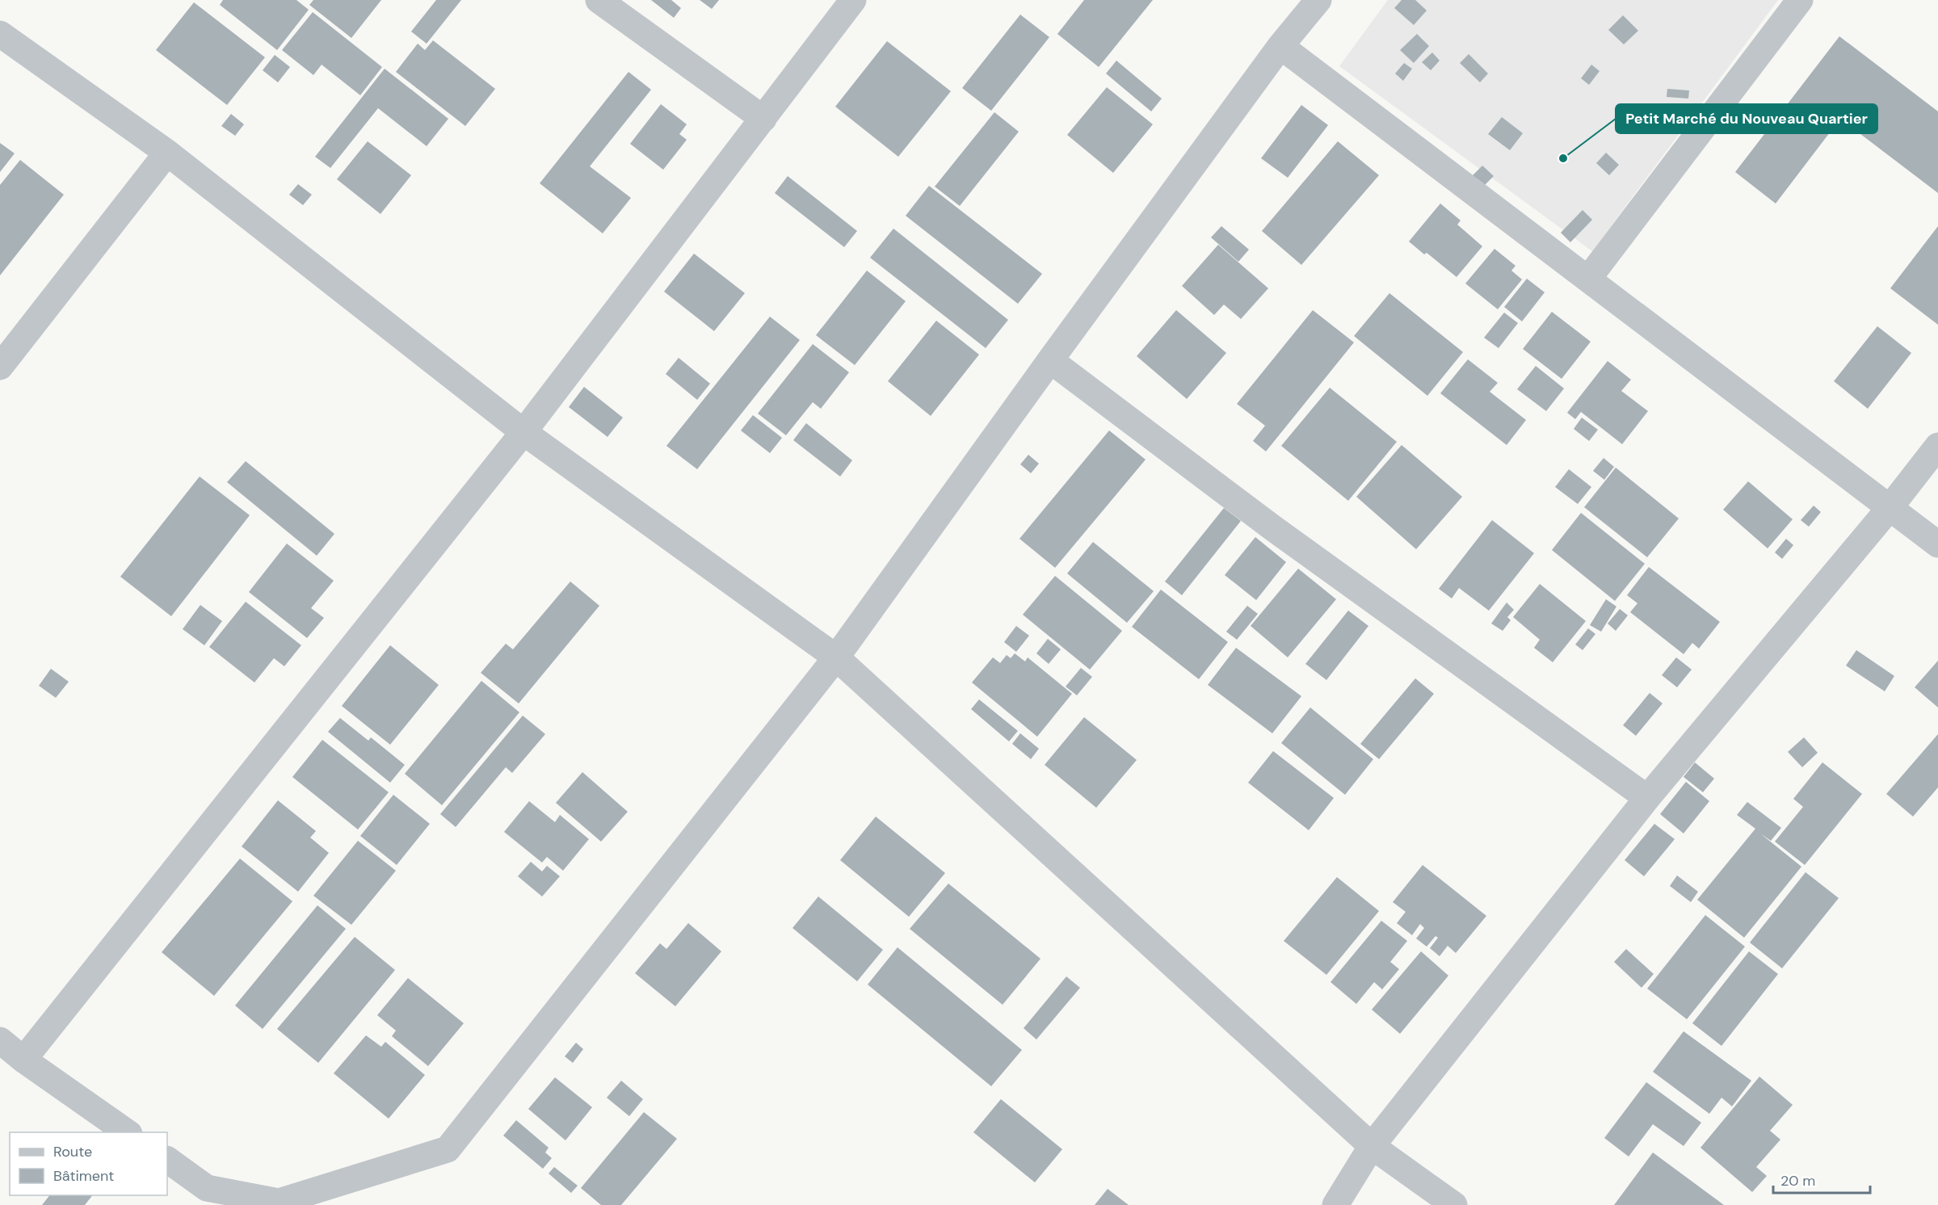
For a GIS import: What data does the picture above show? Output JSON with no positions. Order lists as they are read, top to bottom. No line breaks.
{"places":["Petit Marché du Nouveau Quartier"],"legend":["Route","Bâtiment"],"scale_bar":"20 m"}
